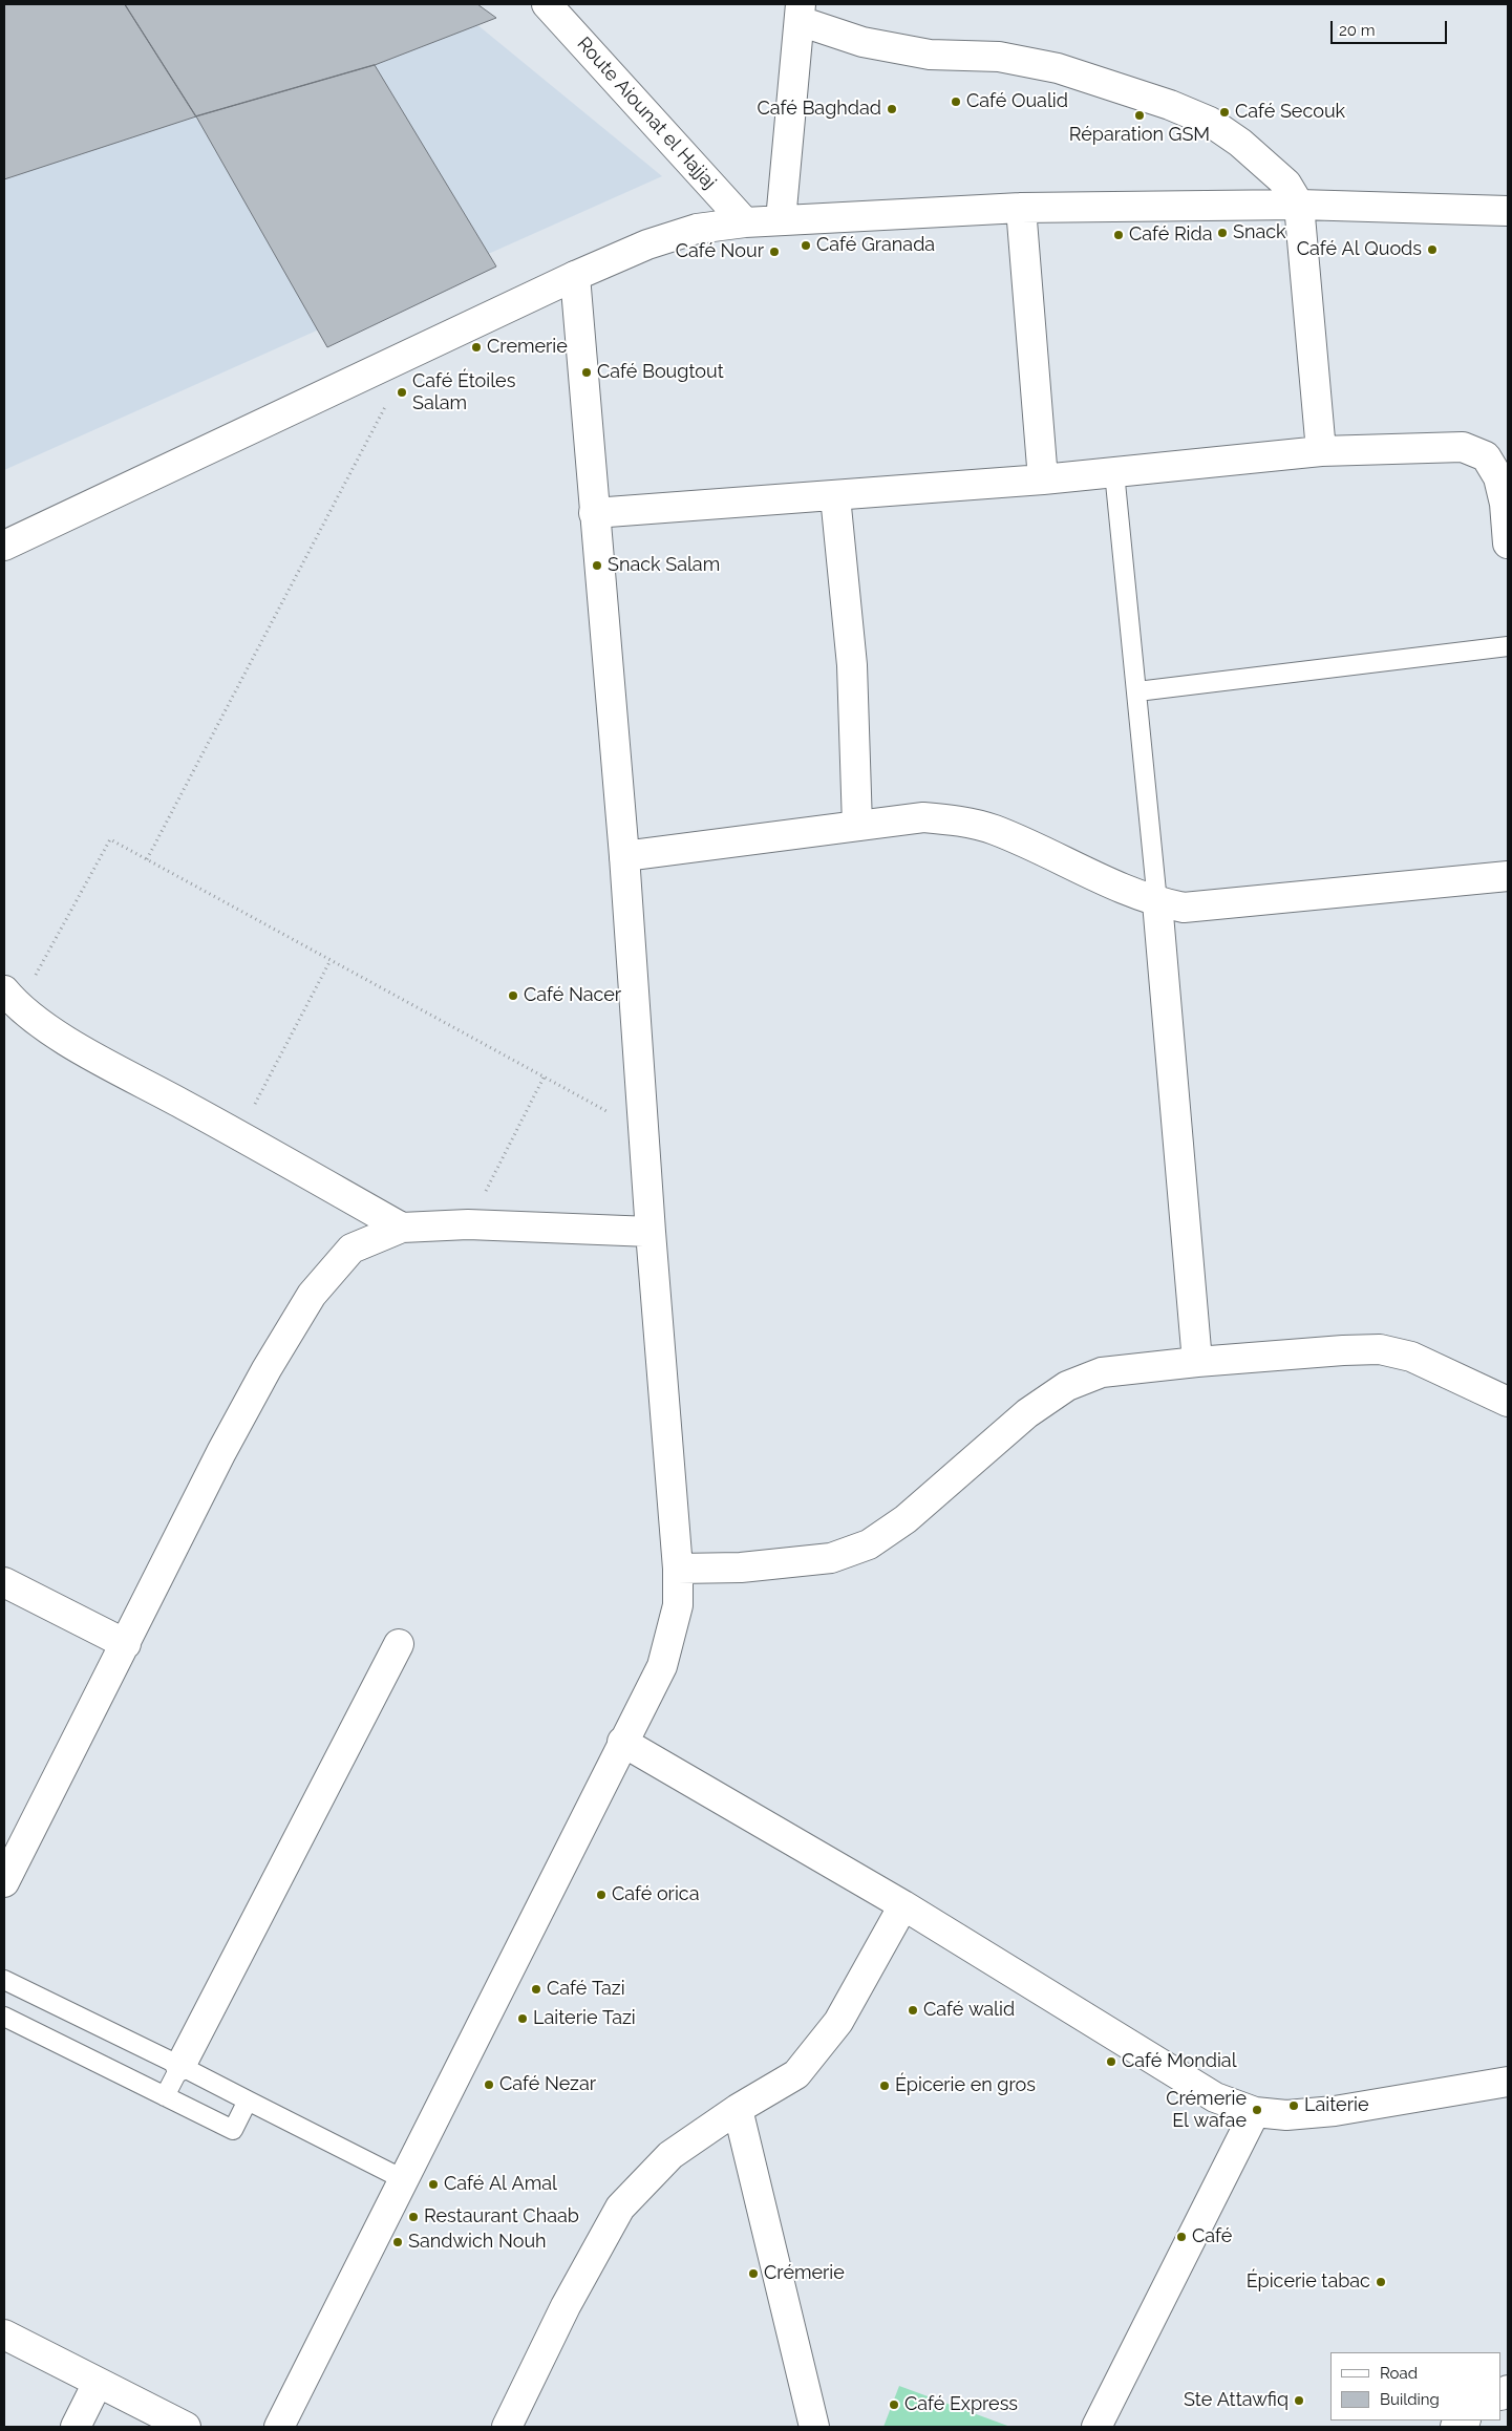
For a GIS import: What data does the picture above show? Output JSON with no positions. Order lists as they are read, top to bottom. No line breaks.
{"streets":{"street":["Route Aiounat el Hajjaj"]},"places":["Café Oualid","Café Baghdad","Café Secouk","Réparation GSM","Snack","Café Rida","Café Granada","Café Al Quods","Café Nour","Cremerie","Café Bougtout","Café Étoiles Salam","Snack Salam","Café Nacer","Café orica","Café Tazi","Café walid","Laiterie Tazi","Café Mondial","Café Nezar","Épicerie en gros","Laiterie","Crémerie El wafae","Café Al Amal","Restaurant Chaab","Café","Sandwich Nouh","Crémerie","Épicerie tabac","Ste Attawfiq","Café Express"],"legend":["Road","Building"],"scale_bar":"20 m"}
